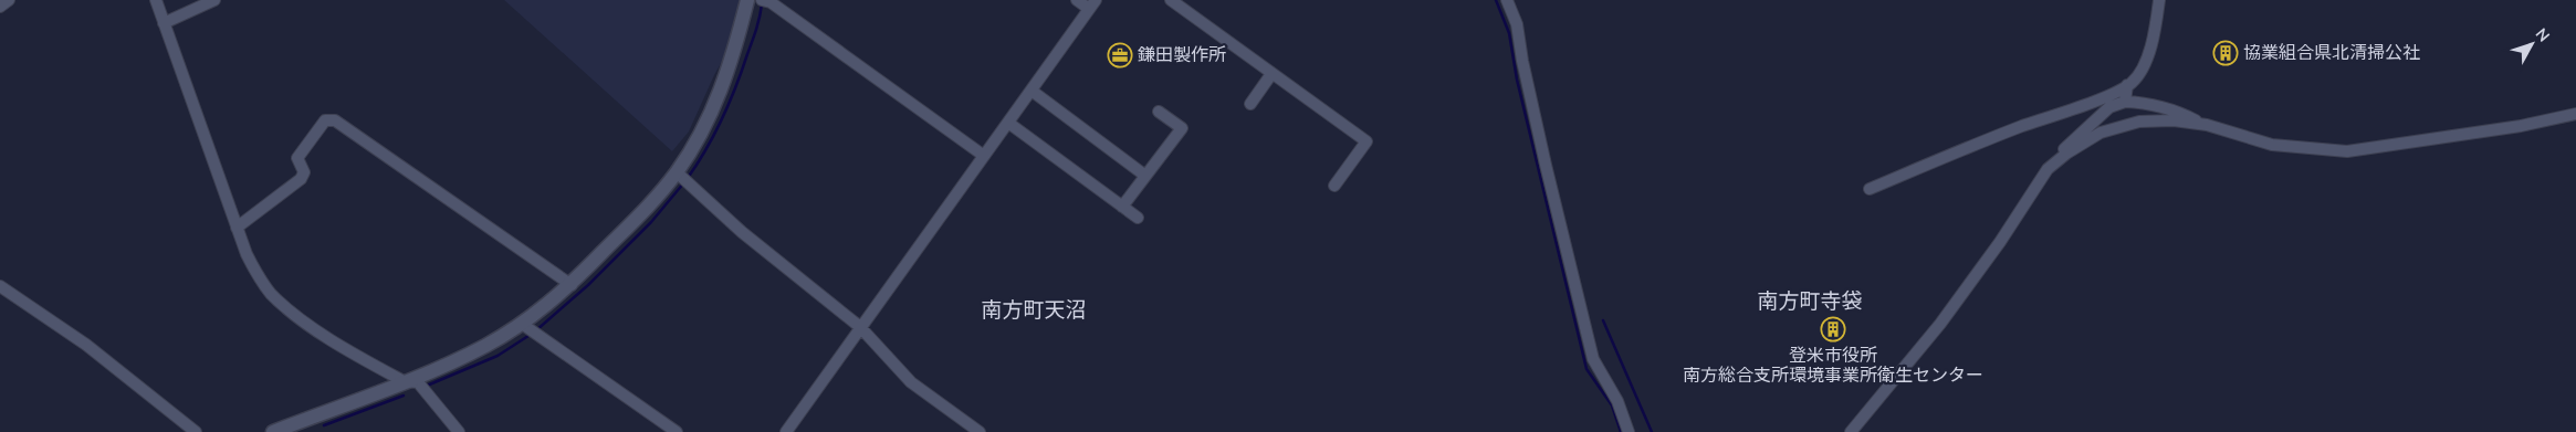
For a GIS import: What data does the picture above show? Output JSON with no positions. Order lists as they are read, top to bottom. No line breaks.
{"districts":["南方町寺袋","南方町天沼"],"places":{"building":["協業組合県北清掃公社","登米市役所 南方総合支所環境事業所衛生センター"],"office":["鎌田製作所"]},"north":"top right"}
